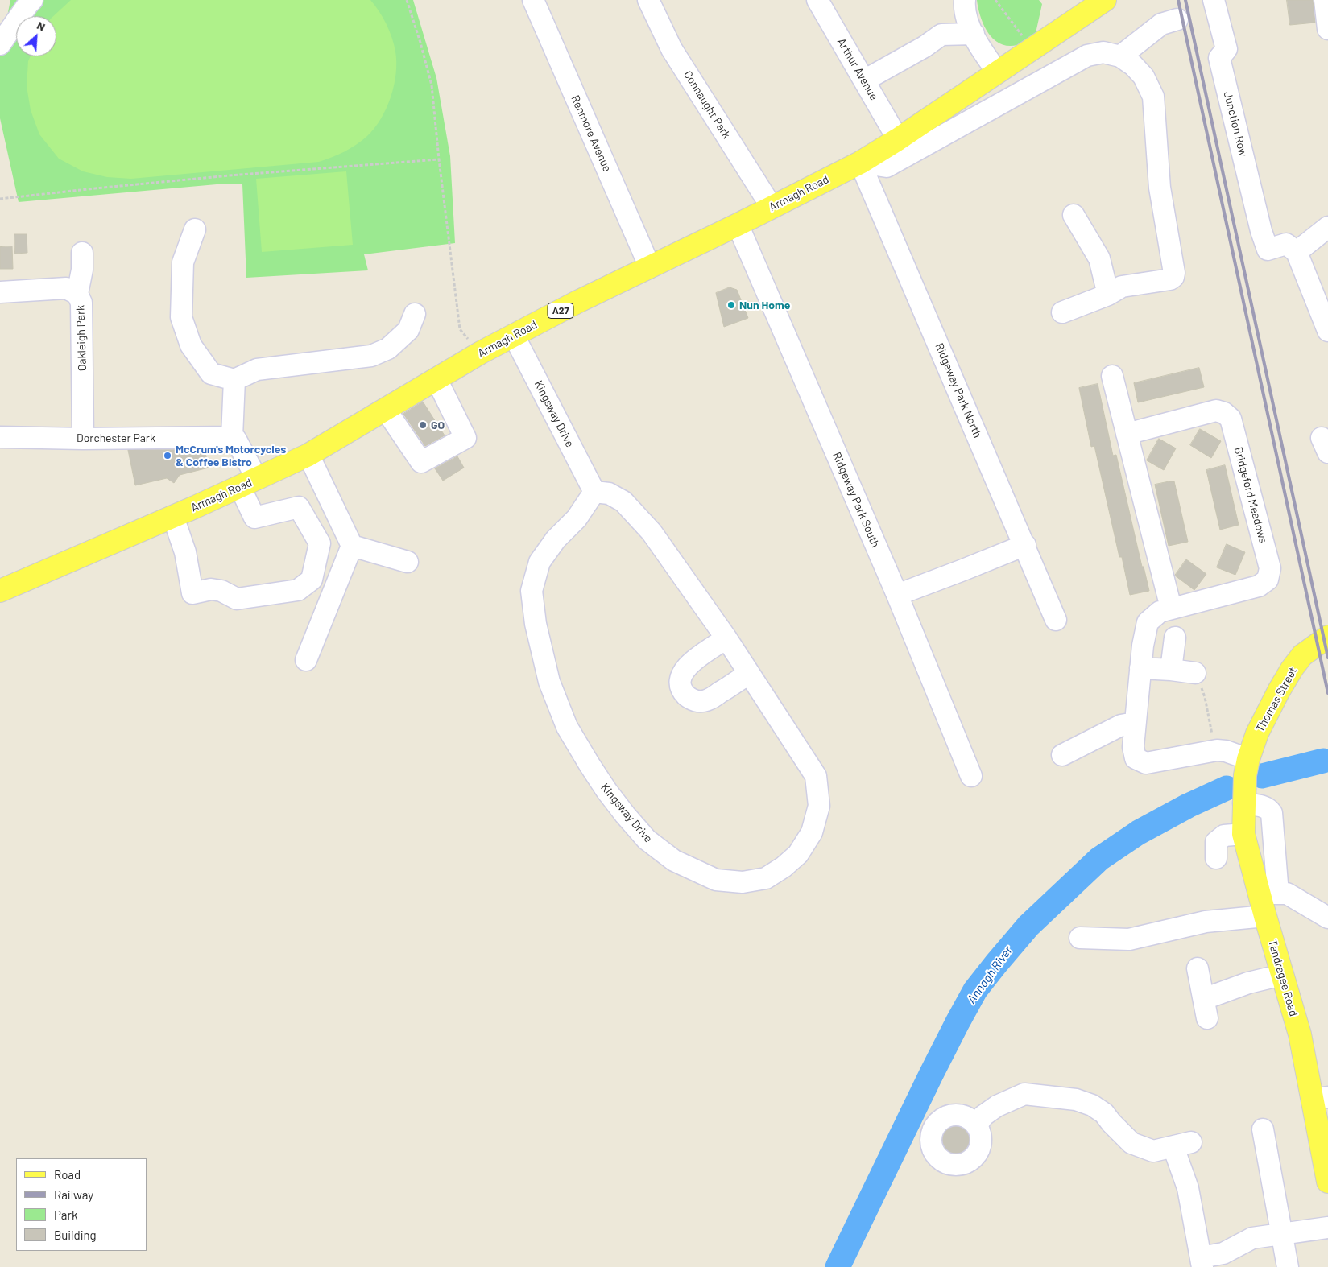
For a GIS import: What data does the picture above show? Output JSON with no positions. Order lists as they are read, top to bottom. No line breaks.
{"streets":{"main road":["Armagh Road","A27","Thomas Street","Tandragee Road"],"street":["Arthur Avenue","Connaught Park","Junction Row","Renmore Avenue","Oakleigh Park","Ridgeway Park North","Kingsway Drive","Dorchester Park","Bridgeford Meadows","Ridgeway Park South"]},"crossings":[["Arthur Avenue","Armagh Road"],["Connaught Park","Armagh Road"],["Renmore Avenue","Armagh Road"],["Armagh Road","Ridgeway Park North"],["Armagh Road","Kingsway Drive"],["Armagh Road","Ridgeway Park South"],["Oakleigh Park","Dorchester Park"],["Bridgeford Meadows","Thomas Street"],["Bridgeford Meadows","Tandragee Road"],["Thomas Street","Tandragee Road"]],"water":["Annagh River"],"places":["Nun Home","GO","McCrum's Motorcycles & Coffee Bistro"],"legend":["Road","Railway","Park","Building"],"north":"top right"}
